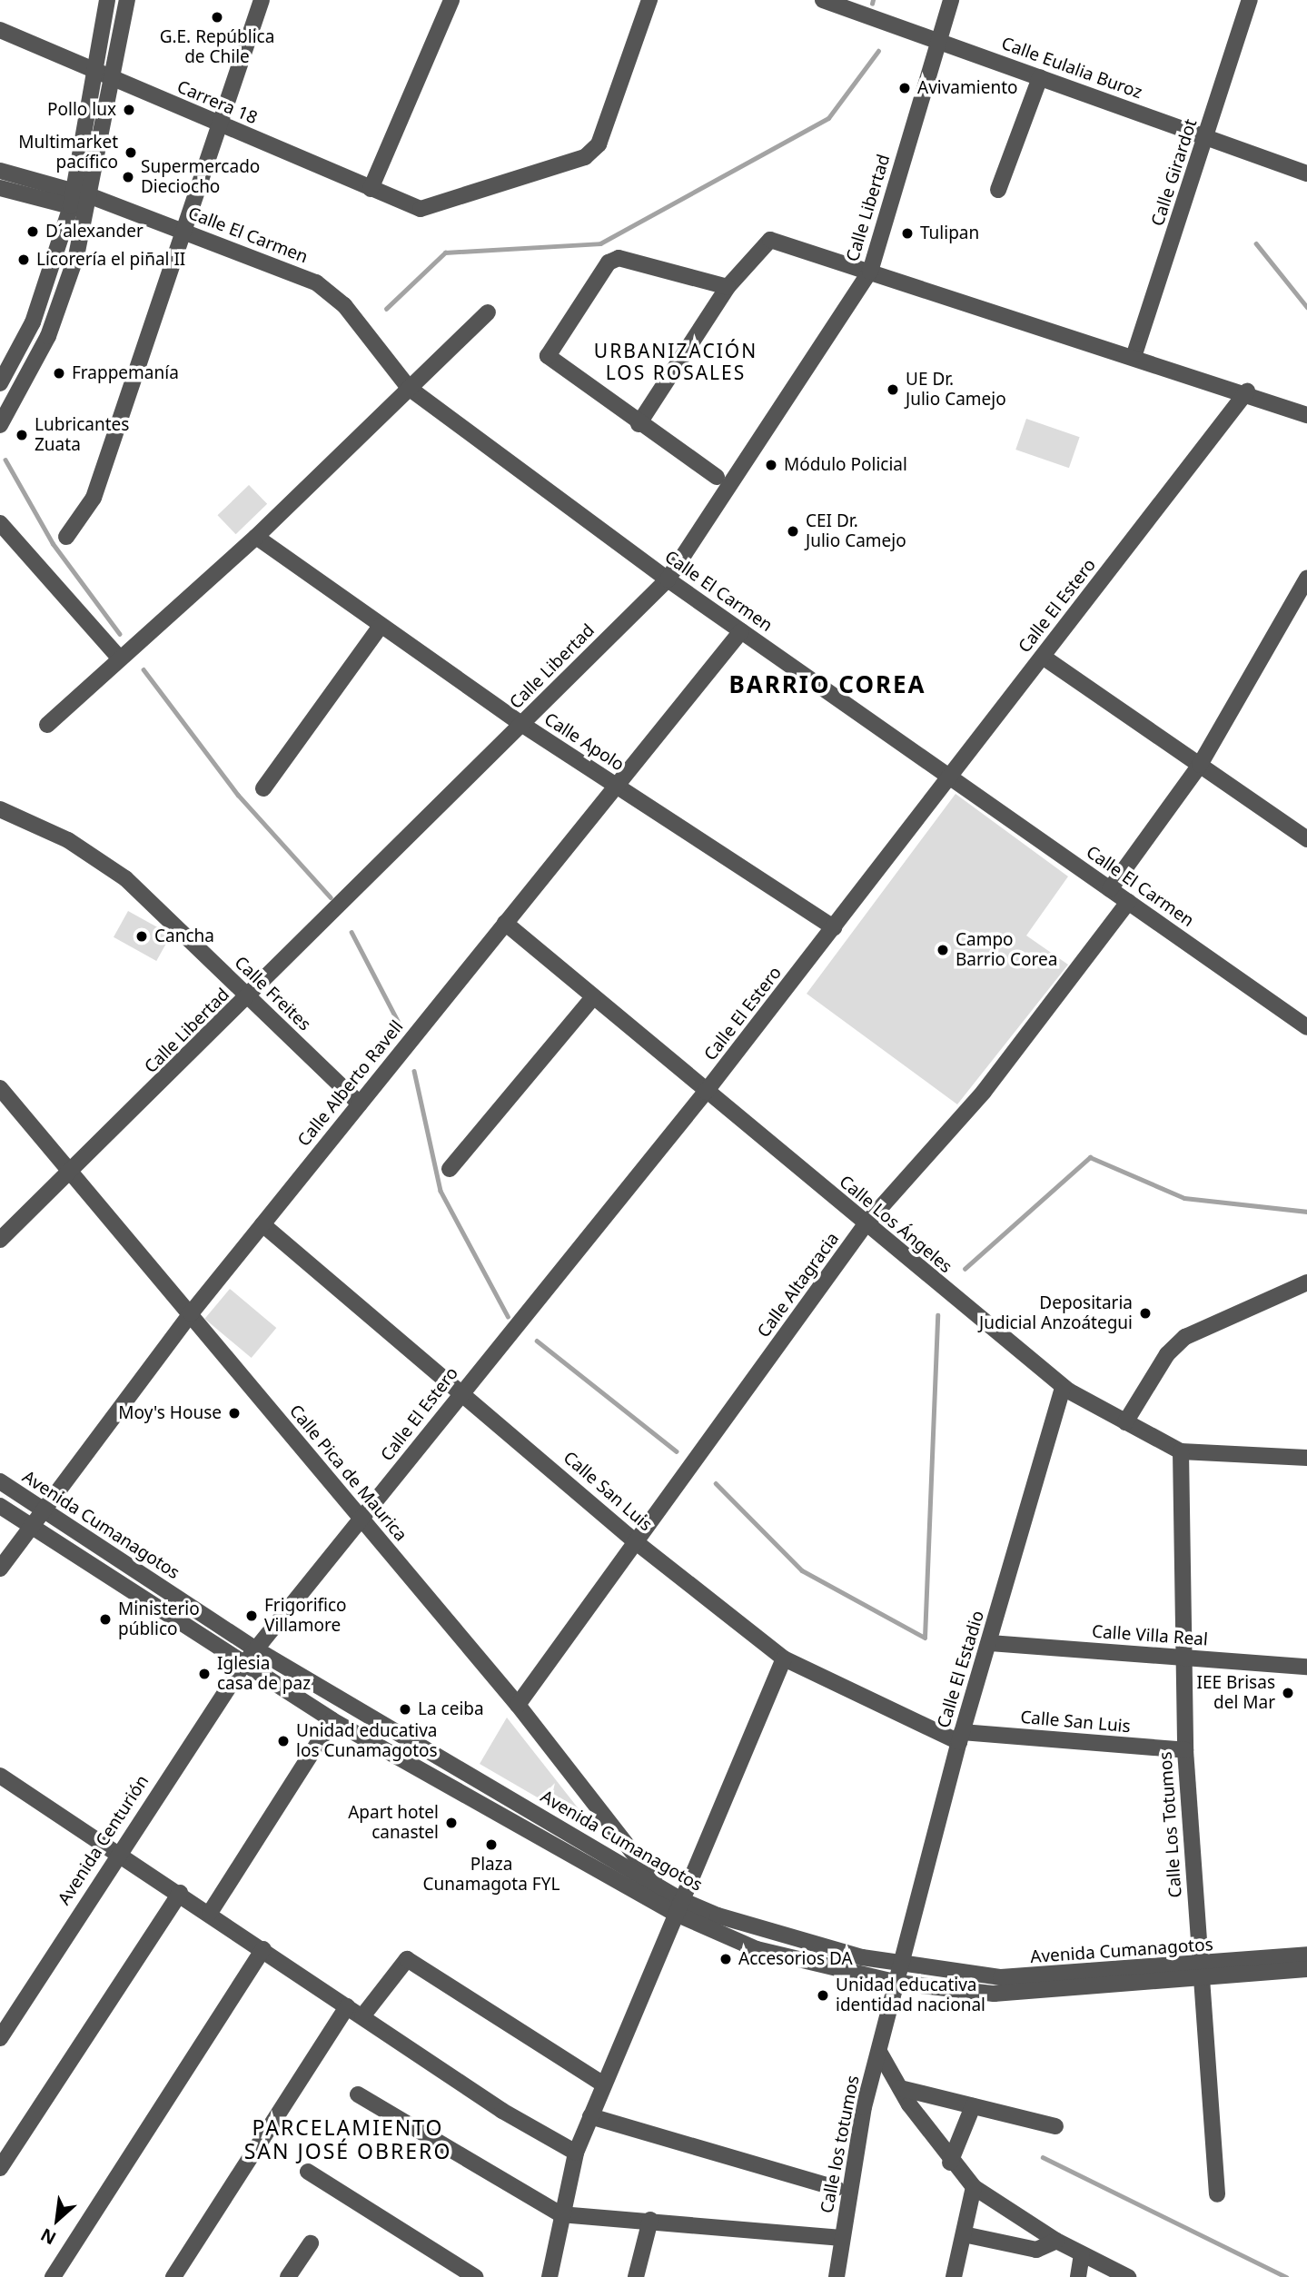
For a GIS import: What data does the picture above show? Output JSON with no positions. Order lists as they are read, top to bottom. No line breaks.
{"streets":{"street":["Calle Eulalia Buroz","Carrera 18","Calle Girardot","Calle Libertad","Calle El Carmen","Calle El Estero","Calle Apolo","Calle Freites","Calle Alberto Ravell","Calle Los Ángeles","Calle Altagracia","Calle Pica de Maurica","Calle San Luis","Avenida Cumanagotos","Calle Villa Real","Calle El Estadio","Calle Los Totumos","Avenida Centurión","Calle los totumos"]},"crossings":[["Calle Eulalia Buroz","Calle Girardot"],["Calle Eulalia Buroz","Calle Libertad"],["Calle Libertad","Calle El Carmen"],["Calle Libertad","Calle Apolo"],["Calle Libertad","Calle Freites"],["Calle Libertad","Calle Pica de Maurica"],["Calle El Carmen","Calle El Estero"],["Calle El Carmen","Calle Alberto Ravell"],["Calle El Carmen","Calle Altagracia"],["Calle El Estero","Calle Apolo"],["Calle El Estero","Calle Los Ángeles"],["Calle El Estero","Calle Pica de Maurica"],["Calle El Estero","Calle San Luis"],["Calle El Estero","Avenida Cumanagotos"],["Calle El Estero","Avenida Centurión"],["Calle Apolo","Calle Alberto Ravell"],["Calle Freites","Calle Alberto Ravell"],["Calle Alberto Ravell","Calle Los Ángeles"],["Calle Alberto Ravell","Calle Pica de Maurica"],["Calle Alberto Ravell","Calle San Luis"],["Calle Alberto Ravell","Avenida Cumanagotos"],["Calle Los Ángeles","Calle Altagracia"],["Calle Los Ángeles","Calle El Estadio"],["Calle Los Ángeles","Calle Los Totumos"],["Calle Altagracia","Calle Pica de Maurica"],["Calle Altagracia","Calle San Luis"],["Calle Pica de Maurica","Avenida Cumanagotos"],["Calle San Luis","Calle El Estadio"],["Calle San Luis","Calle Los Totumos"],["Avenida Cumanagotos","Calle El Estadio"],["Avenida Cumanagotos","Calle Los Totumos"],["Avenida Cumanagotos","Avenida Centurión"],["Avenida Cumanagotos","Calle los totumos"],["Calle Villa Real","Calle El Estadio"],["Calle Villa Real","Calle Los Totumos"],["Calle El Estadio","Calle los totumos"]],"districts":["URBANIZACIÓN LOS ROSALES","BARRIO COREA","PARCELAMIENTO SAN JOSÉ OBRERO"],"places":["G.E. República de Chile","Avivamiento","Pollo lux","Multimarket pacífico","Supermercado Dieciocho","D´alexander","Tulipan","Licorería el piñal II","Frappemanía","UE Dr. Julio Camejo","Lubricantes Zuata","Módulo Policial","CEI Dr. Julio Camejo","Cancha","Campo Barrio Corea","Depositaria Judicial Anzoátegui","Moy's House","Frigorifico Villamore","Ministerio público","Iglesia casa de paz","IEE Brisas del Mar","La ceiba","Unidad educativa los Cunamagotos","Apart hotel canastel","Plaza Cunamagota FYL","Accesorios DA","Unidad educativa identidad nacional"],"north":"bottom left"}
